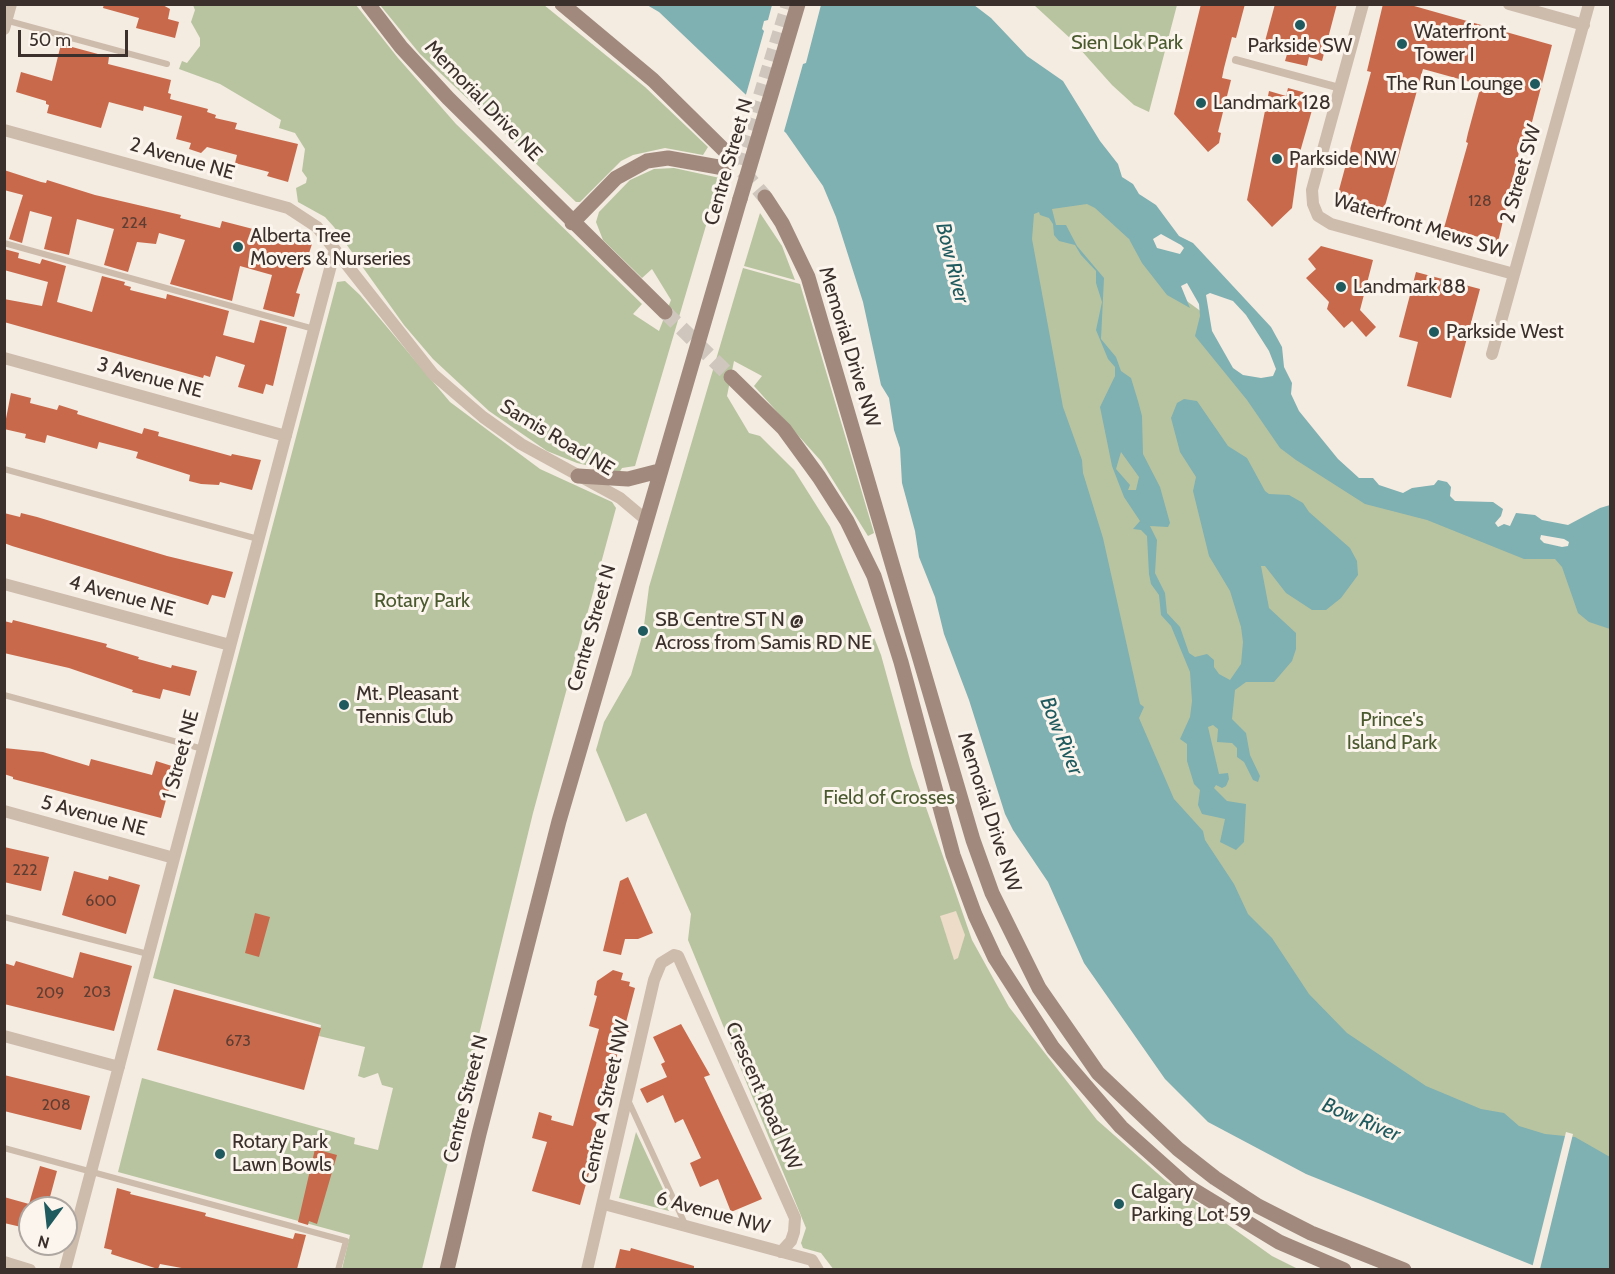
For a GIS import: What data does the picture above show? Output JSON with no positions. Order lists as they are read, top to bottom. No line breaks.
{"streets":{"main road":["Memorial Drive NE","Centre Street N","Memorial Drive NW"],"street":["2 Avenue NE","2 Street SW","Waterfront Mews SW","3 Avenue NE","Samis Road NE","4 Avenue NE","1 Street NE","5 Avenue NE","Crescent Road NW","Centre A Street NW","6 Avenue NW"]},"crossings":[["2 Avenue NE","Samis Road NE"],["2 Avenue NE","1 Street NE"],["Centre Street N","Samis Road NE"],["2 Street SW","Waterfront Mews SW"],["3 Avenue NE","1 Street NE"],["Samis Road NE","1 Street NE"],["4 Avenue NE","1 Street NE"],["1 Street NE","5 Avenue NE"],["Crescent Road NW","Centre A Street NW"],["Crescent Road NW","6 Avenue NW"],["Centre A Street NW","6 Avenue NW"]],"water":["Bow River"],"parks":["Sien Lok Park","Rotary Park","Prince's Island Park","Field of Crosses"],"places":["Parkside SW","Waterfront Tower I","The Run Lounge","Landmark 128","Parkside NW","Alberta Tree Movers & Nurseries","Landmark 88","Parkside West","SB Centre ST N @ Across from Samis RD NE","Mt. Pleasant Tennis Club","Rotary Park Lawn Bowls","Calgary Parking Lot 59"],"house_numbers":["128","224","222","600","203","209","673","208"],"scale_bar":"50 m","north":"bottom"}
